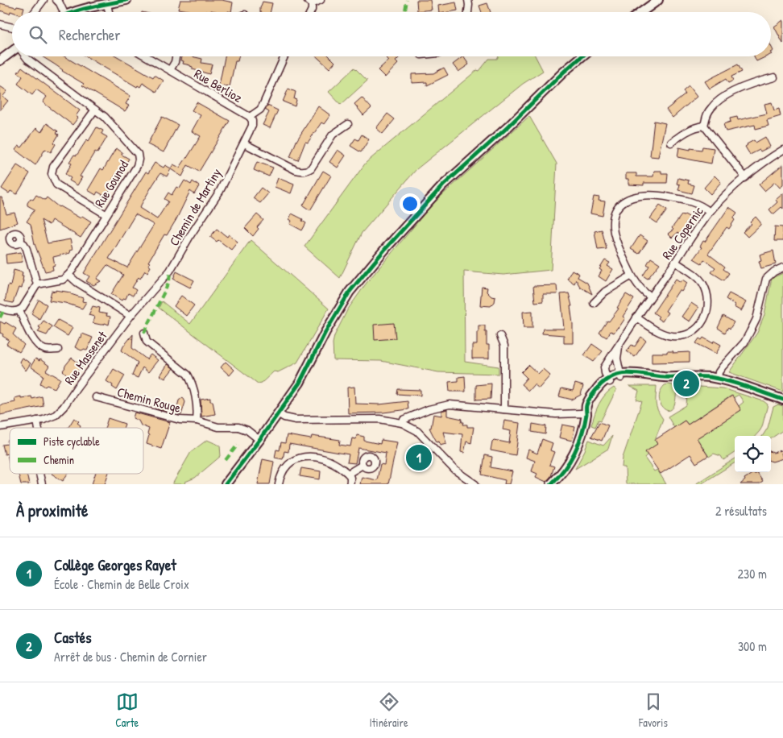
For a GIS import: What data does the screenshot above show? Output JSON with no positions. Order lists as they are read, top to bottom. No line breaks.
{"streets":{"street":["Rue Berlioz","Rue Gounod","Chemin de Martiny","Rue Copernic","Rue Massenet","Chemin Rouge"]},"crossings":[["Rue Berlioz","Chemin de Martiny"],["Chemin de Martiny","Rue Massenet"]],"legend":["Piste cyclable","Chemin"],"page":{"search":"Rechercher","pins":["2","1"],"heading":["À proximité","2 résultats"],"list":[{"mark":"1","name":"Collège Georges Rayet","note":"École · Chemin de Belle Croix","value":"230 m"},{"mark":"2","name":"Castés","note":"Arrêt de bus · Chemin de Cornier","value":"300 m"}],"nav":["Carte","Itinéraire","Favoris"]}}
